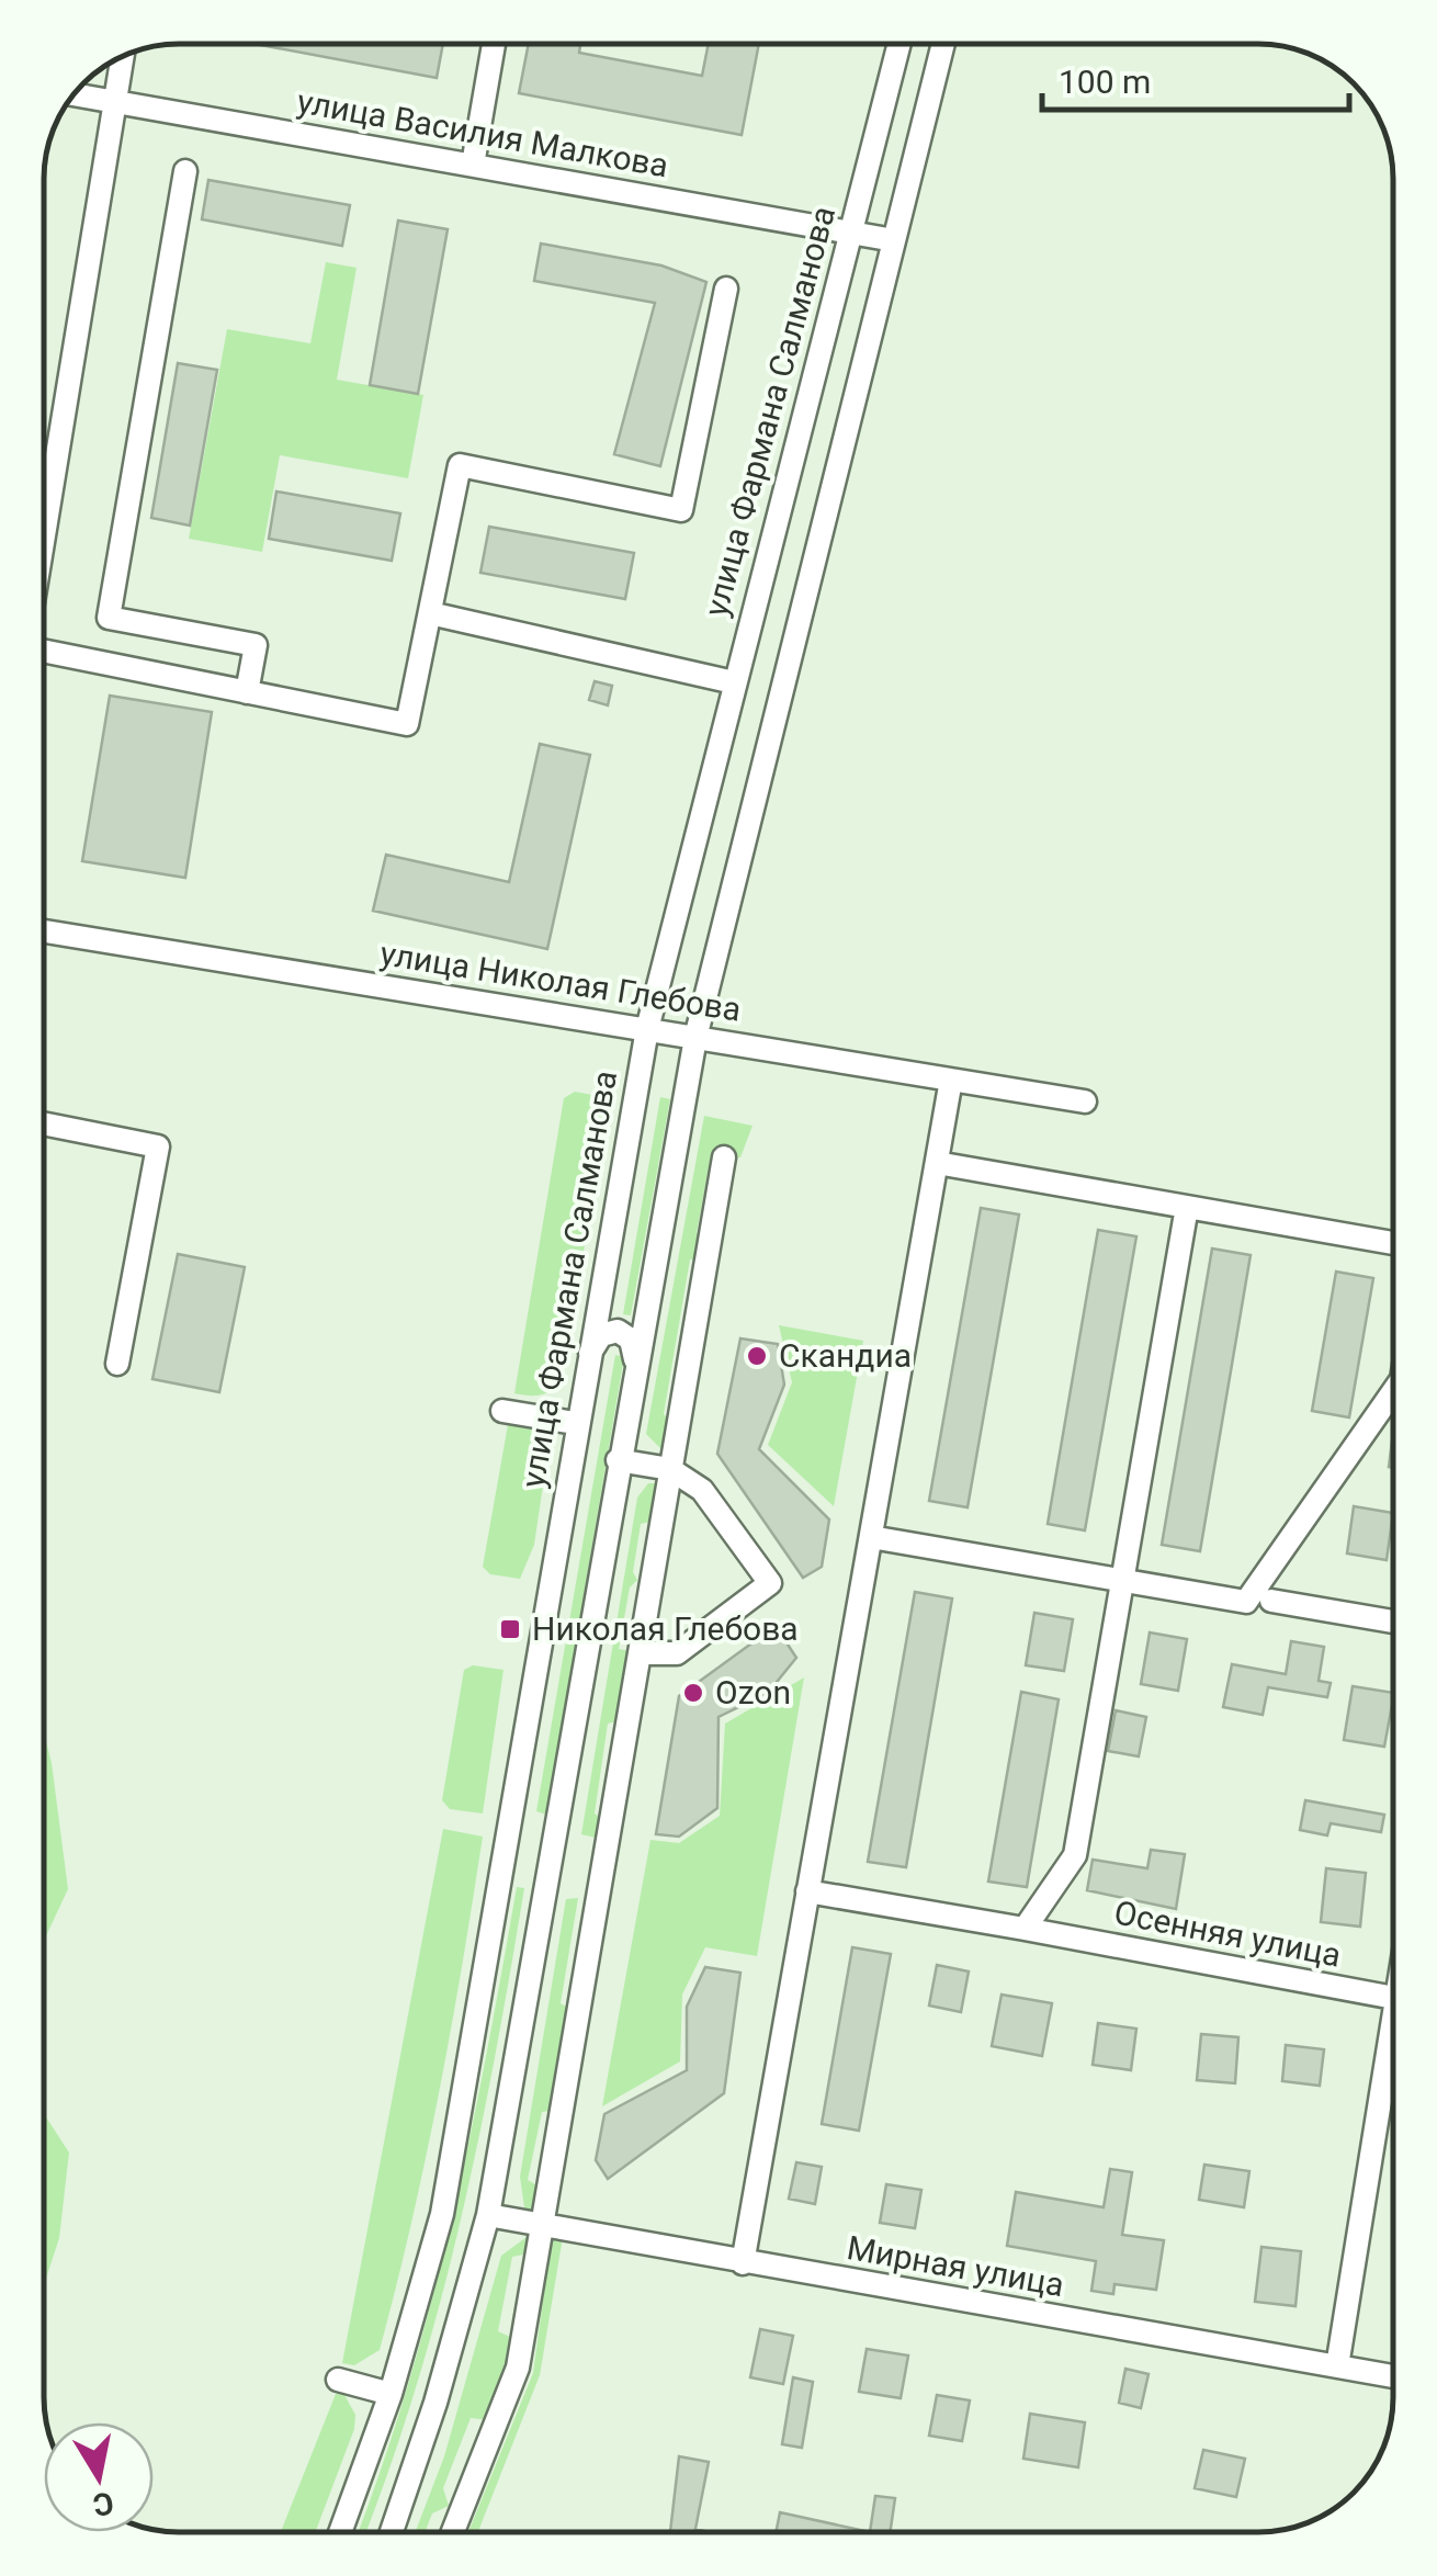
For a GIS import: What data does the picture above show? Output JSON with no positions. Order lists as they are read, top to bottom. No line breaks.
{"streets":{"street":["улица Василия Малкова","улица Фармана Салманова","улица Николая Глебова","Осенняя улица","Мирная улица"]},"crossings":[["улица Василия Малкова","улица Фармана Салманова"],["улица Фармана Салманова","улица Николая Глебова"]],"places":{"other":["Скандиа","Ozon"],"transit":["Николая Глебова"]},"scale_bar":"100 m","north":"bottom"}
